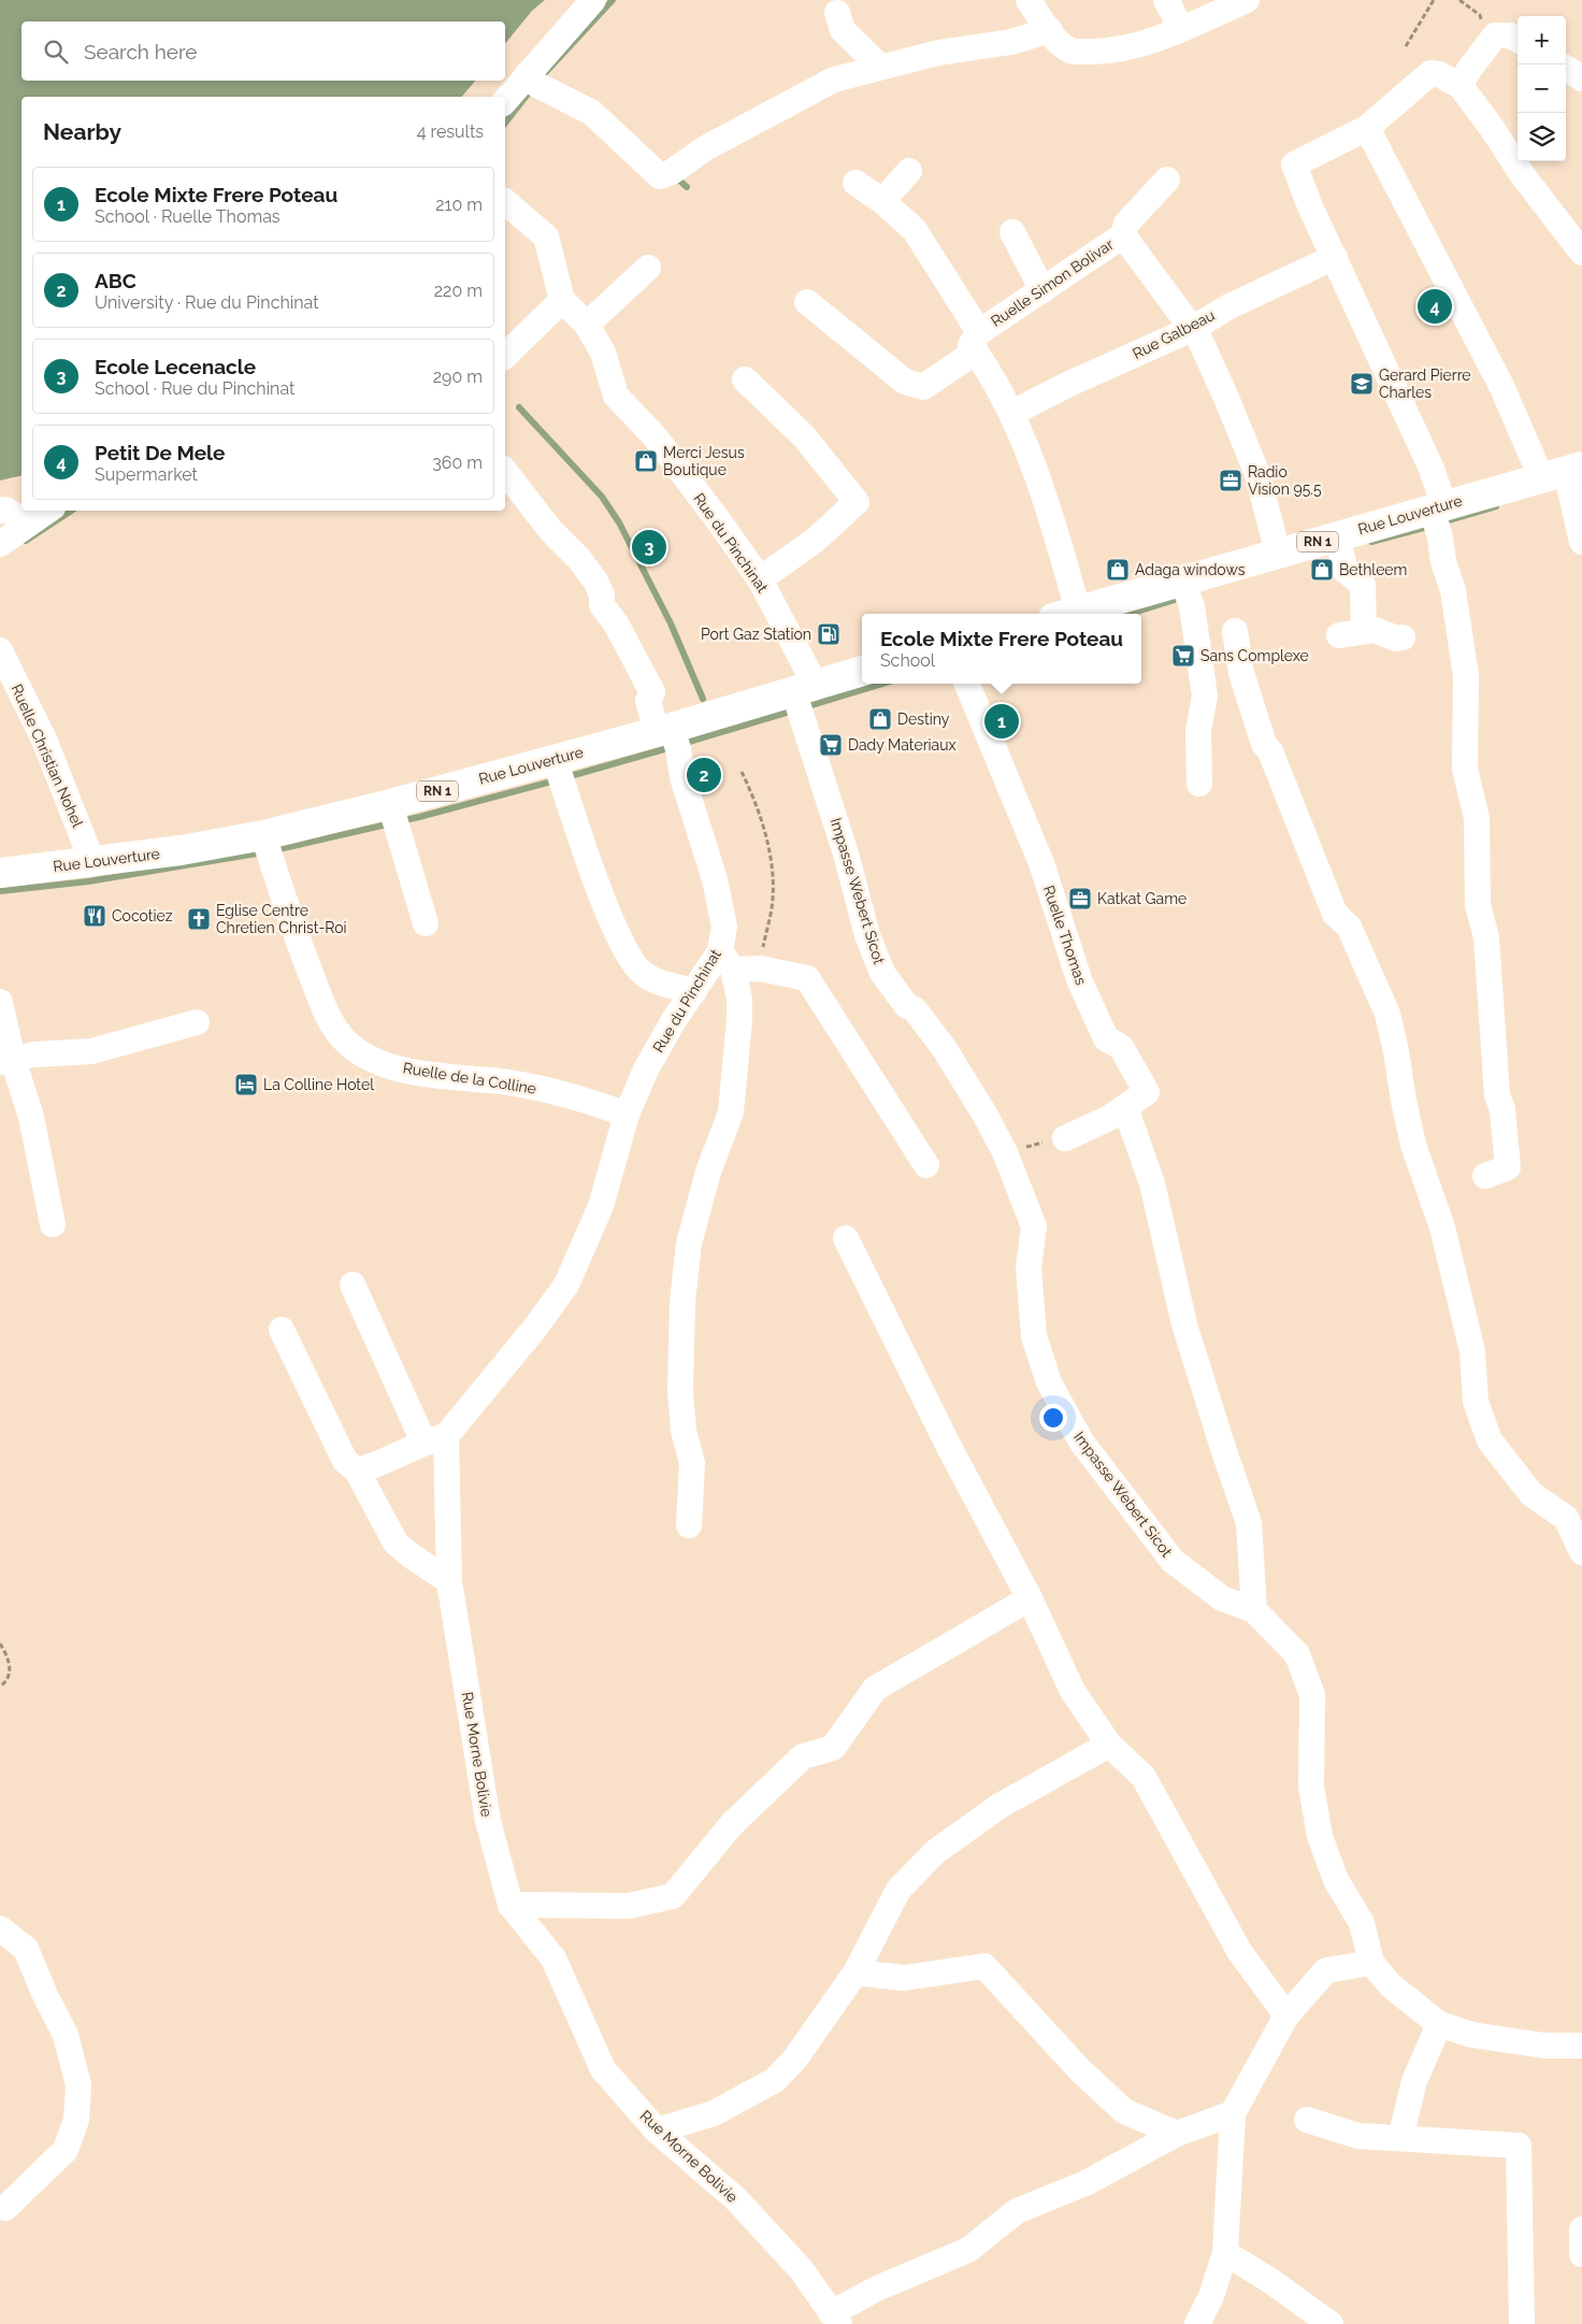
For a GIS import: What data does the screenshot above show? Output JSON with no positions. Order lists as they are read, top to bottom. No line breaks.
{"streets":{"main road":["Rue Louverture","RN 1"],"street":["Ruelle Simon Bolivar","Rue Galbeau","Rue du Pinchinat","Ruelle Christian Nohel","Impasse Webert Sicot","Ruelle Thomas","Ruelle de la Colline","Rue Morne Bolivie"]},"crossings":[["Ruelle Simon Bolivar","Rue Galbeau"],["Ruelle Simon Bolivar","Rue Louverture"],["Rue Louverture","Rue du Pinchinat"],["Rue Louverture","Ruelle Christian Nohel"],["Rue Louverture","Impasse Webert Sicot"],["Rue Louverture","Ruelle de la Colline"],["Rue du Pinchinat","Impasse Webert Sicot"],["Rue du Pinchinat","Ruelle de la Colline"]],"places":{"school or university":["Gerard Pierre Charles"],"shop":["Merci Jesus Boutique","Adaga windows","Bethleem","Destiny"],"office":["Radio Vision 95.5","Katkat Game"],"fuel station":["Port Gaz Station"],"supermarket":["Sans Complexe","Dady Materiaux"],"restaurant":["Cocotiez"],"church":["Eglise Centre Chretien Christ-Roi"],"hotel":["La Colline Hotel"]},"page":{"map_buttons":["+","−"],"search":"Search here","heading":["Nearby","4 results"],"list":[{"mark":"1","name":"Ecole Mixte Frere Poteau","note":"School · Ruelle Thomas","value":"210 m"},{"mark":"2","name":"ABC","note":"University · Rue du Pinchinat","value":"220 m"},{"mark":"3","name":"Ecole Lecenacle","note":"School · Rue du Pinchinat","value":"290 m"},{"mark":"4","name":"Petit De Mele","note":"Supermarket","value":"360 m"}],"pins":["4","3","1","2"],"popup":["Ecole Mixte Frere Poteau","School"]}}
